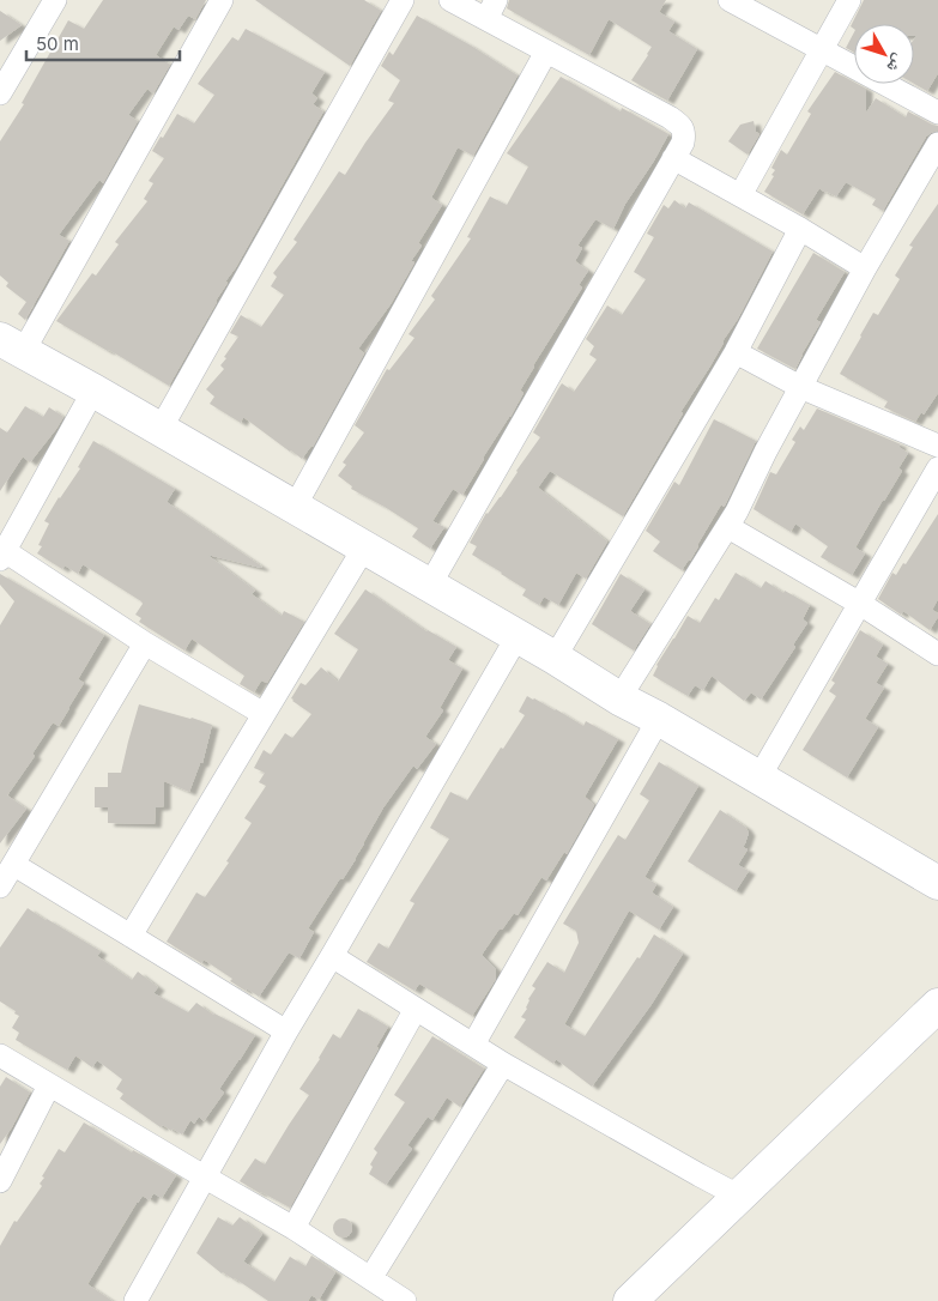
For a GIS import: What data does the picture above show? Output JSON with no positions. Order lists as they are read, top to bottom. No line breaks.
{"scale_bar":"50 m","north":"bottom right"}
